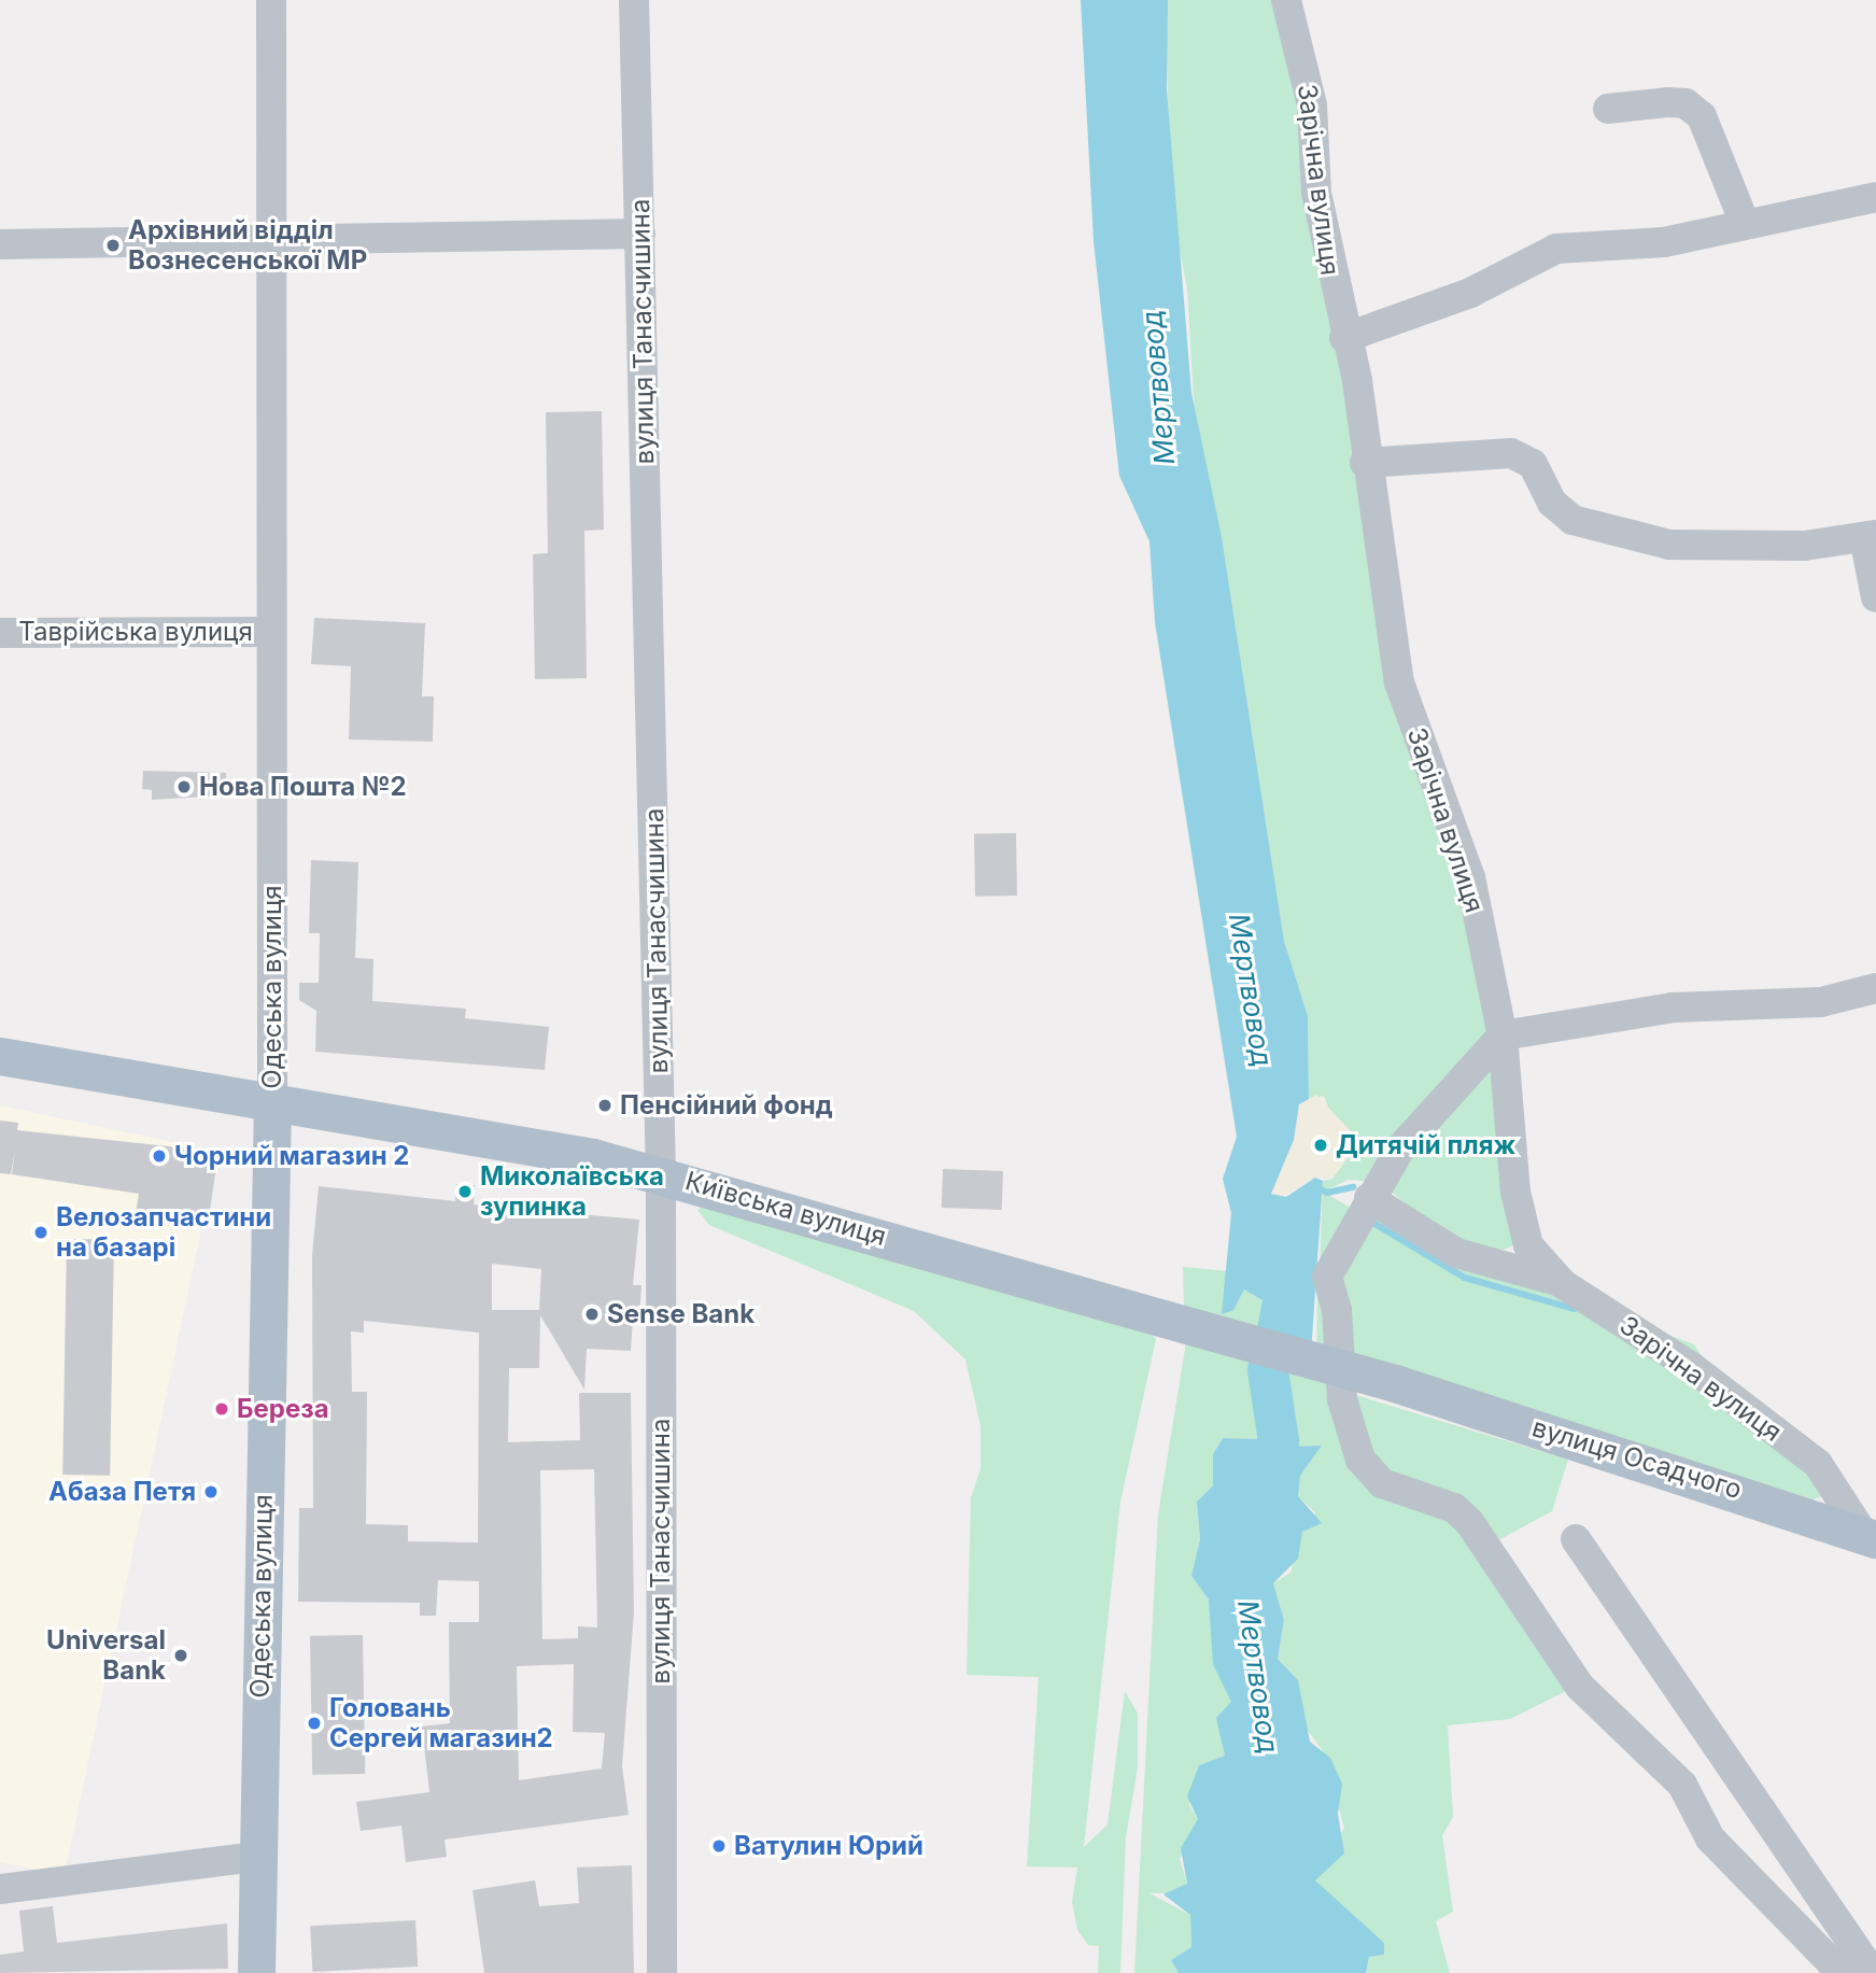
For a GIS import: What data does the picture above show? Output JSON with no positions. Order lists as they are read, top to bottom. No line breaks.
{"streets":{"main road":["Одеська вулиця","Київська вулиця","вулиця Осадчого"],"street":["Зарічна вулиця","вулиця Танасчишина","Таврійська вулиця"]},"crossings":[["Зарічна вулиця","вулиця Осадчого"],["вулиця Танасчишина","Київська вулиця"],["Таврійська вулиця","Одеська вулиця"],["Одеська вулиця","Київська вулиця"],["Київська вулиця","вулиця Осадчого"]],"water":["Мертвовод"],"places":["Архівний відділ Вознесенської МР","Нова Пошта №2","Пенсійний фонд","Дитячій пляж","Чорний магазин 2","Миколаївська зупинка","Велозапчастини на базарі","Sense Bank","Береза","Абаза Петя","Universal Bank","Головань Сергей магазин2","Ватулин Юрий"]}
